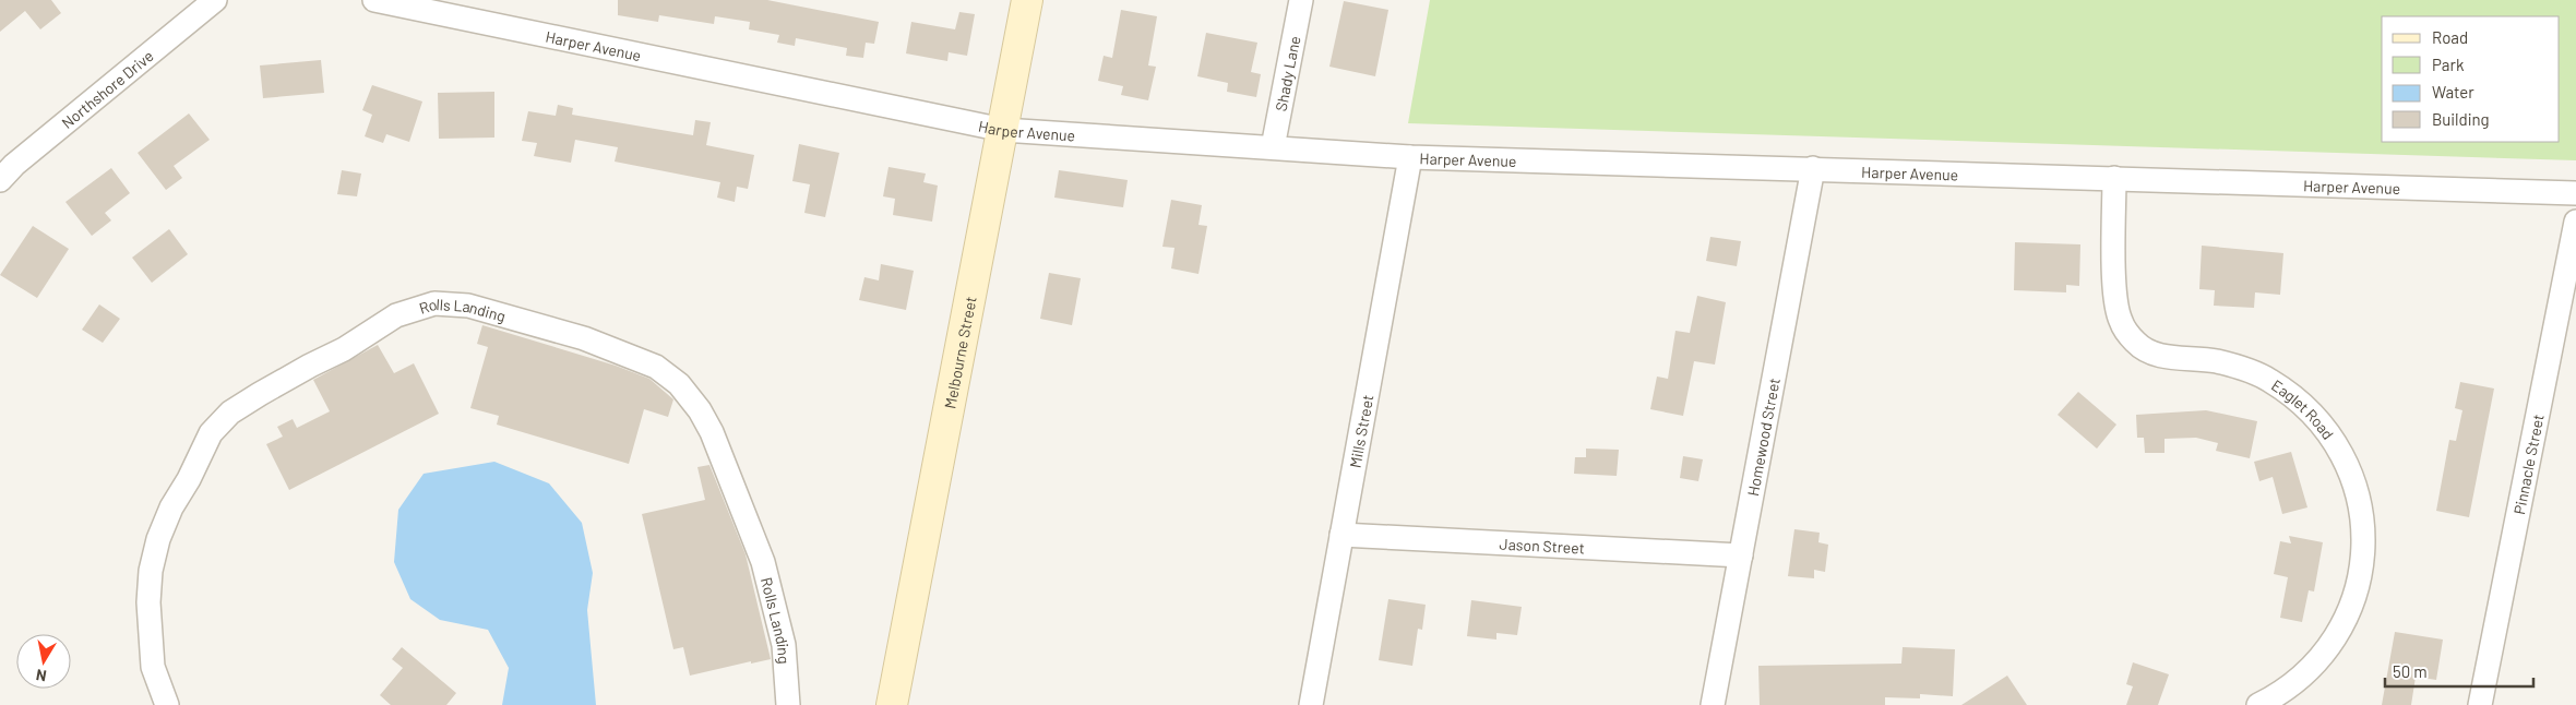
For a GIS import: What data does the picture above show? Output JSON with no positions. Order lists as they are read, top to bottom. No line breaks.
{"streets":{"street":["Harper Avenue","Shady Lane","Northshore Drive","Rolls Landing","Melbourne Street","Eaglet Road","Mills Street","Homewood Street","Pinnacle Street","Jason Street"]},"crossings":[["Harper Avenue","Shady Lane"],["Harper Avenue","Melbourne Street"],["Harper Avenue","Eaglet Road"],["Harper Avenue","Mills Street"],["Harper Avenue","Homewood Street"],["Mills Street","Jason Street"],["Homewood Street","Jason Street"]],"legend":["Road","Park","Water","Building"],"scale_bar":"50 m","north":"bottom"}
